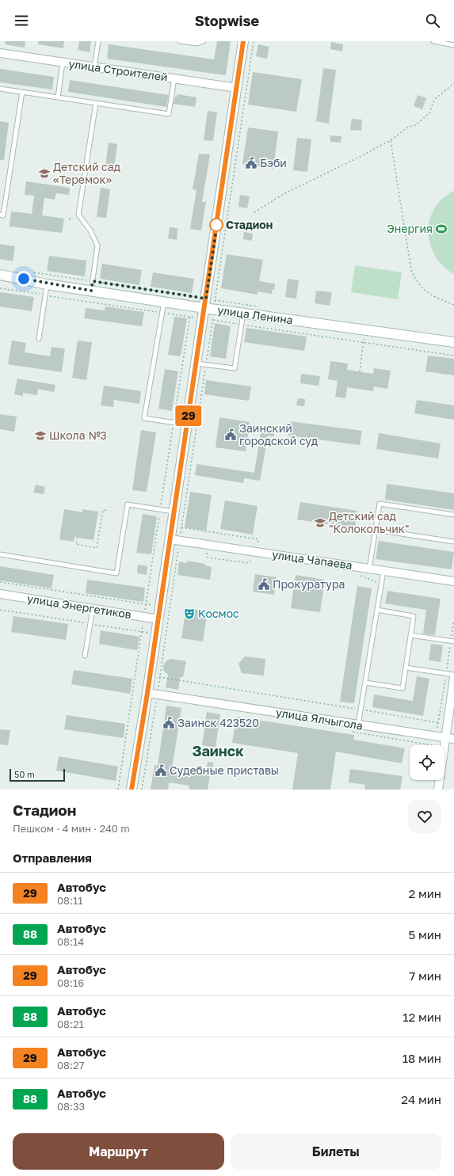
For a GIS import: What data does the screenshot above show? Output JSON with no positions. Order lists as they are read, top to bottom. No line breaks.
{"streets":{"main road":["улица Ленина"],"street":["улица Строителей","улица Чапаева","улица Энергетиков","улица Ялчыгола"]},"districts":["Заинск"],"places":{"public building":["Бэби","Заинский городской суд","Прокуратура","Заинск 423520","Судебные приставы"],"school or university":["Детский сад «Теремок»","Школа №3","Детский сад \"Колокольчик\""],"other":["Стадион"],"sports":["Энергия"],"theatre":["Космос"]},"lines":["bus line 29"],"scale_bar":"50 m","page":{"header":"Stopwise","on_map":"29","scale":"50 m","heading":[["Стадион","Пешком · 4 мин · 240 m"],"Отправления"],"list":[{"mark":"29","name":"Автобус","note":"08:11","value":"2 мин"},{"mark":"88","name":"Автобус","note":"08:14","value":"5 мин"},{"mark":"29","name":"Автобус","note":"08:16","value":"7 мин"},{"mark":"88","name":"Автобус","note":"08:21","value":"12 мин"},{"mark":"29","name":"Автобус","note":"08:27","value":"18 мин"},{"mark":"88","name":"Автобус","note":"08:33","value":"24 мин"}],"buttons":["Маршрут","Билеты"]}}
